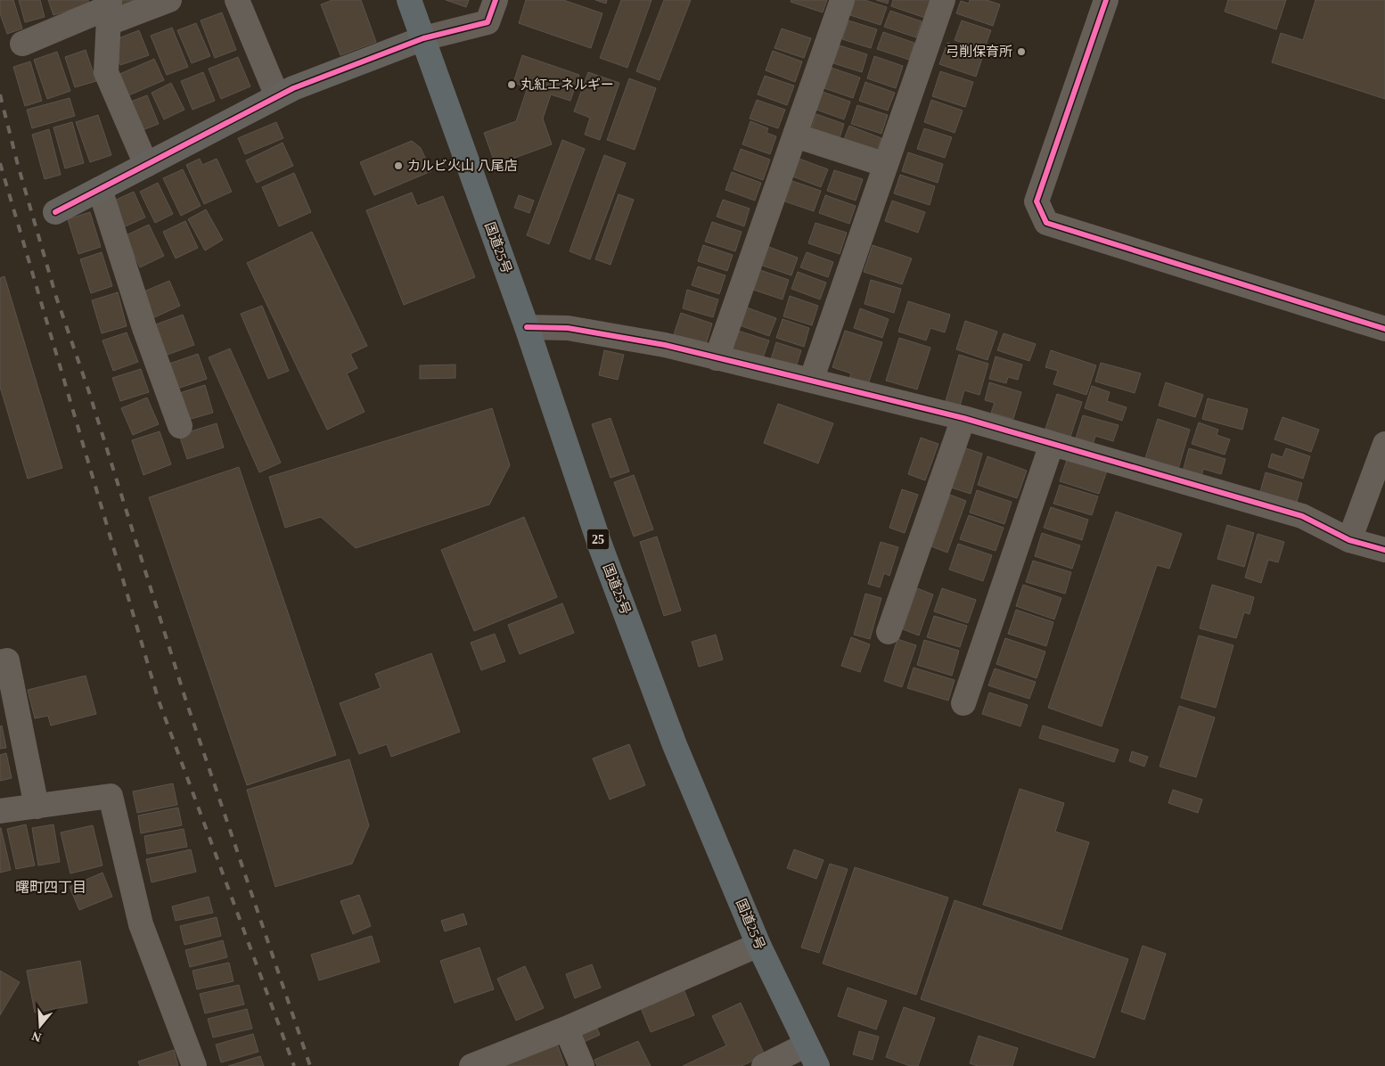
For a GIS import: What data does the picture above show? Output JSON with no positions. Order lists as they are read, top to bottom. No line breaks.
{"streets":{"highway":["国道25号","25"]},"districts":["曙町四丁目"],"places":["弓削保育所","丸紅エネルギー","カルビ火山 八尾店"],"north":"bottom"}
